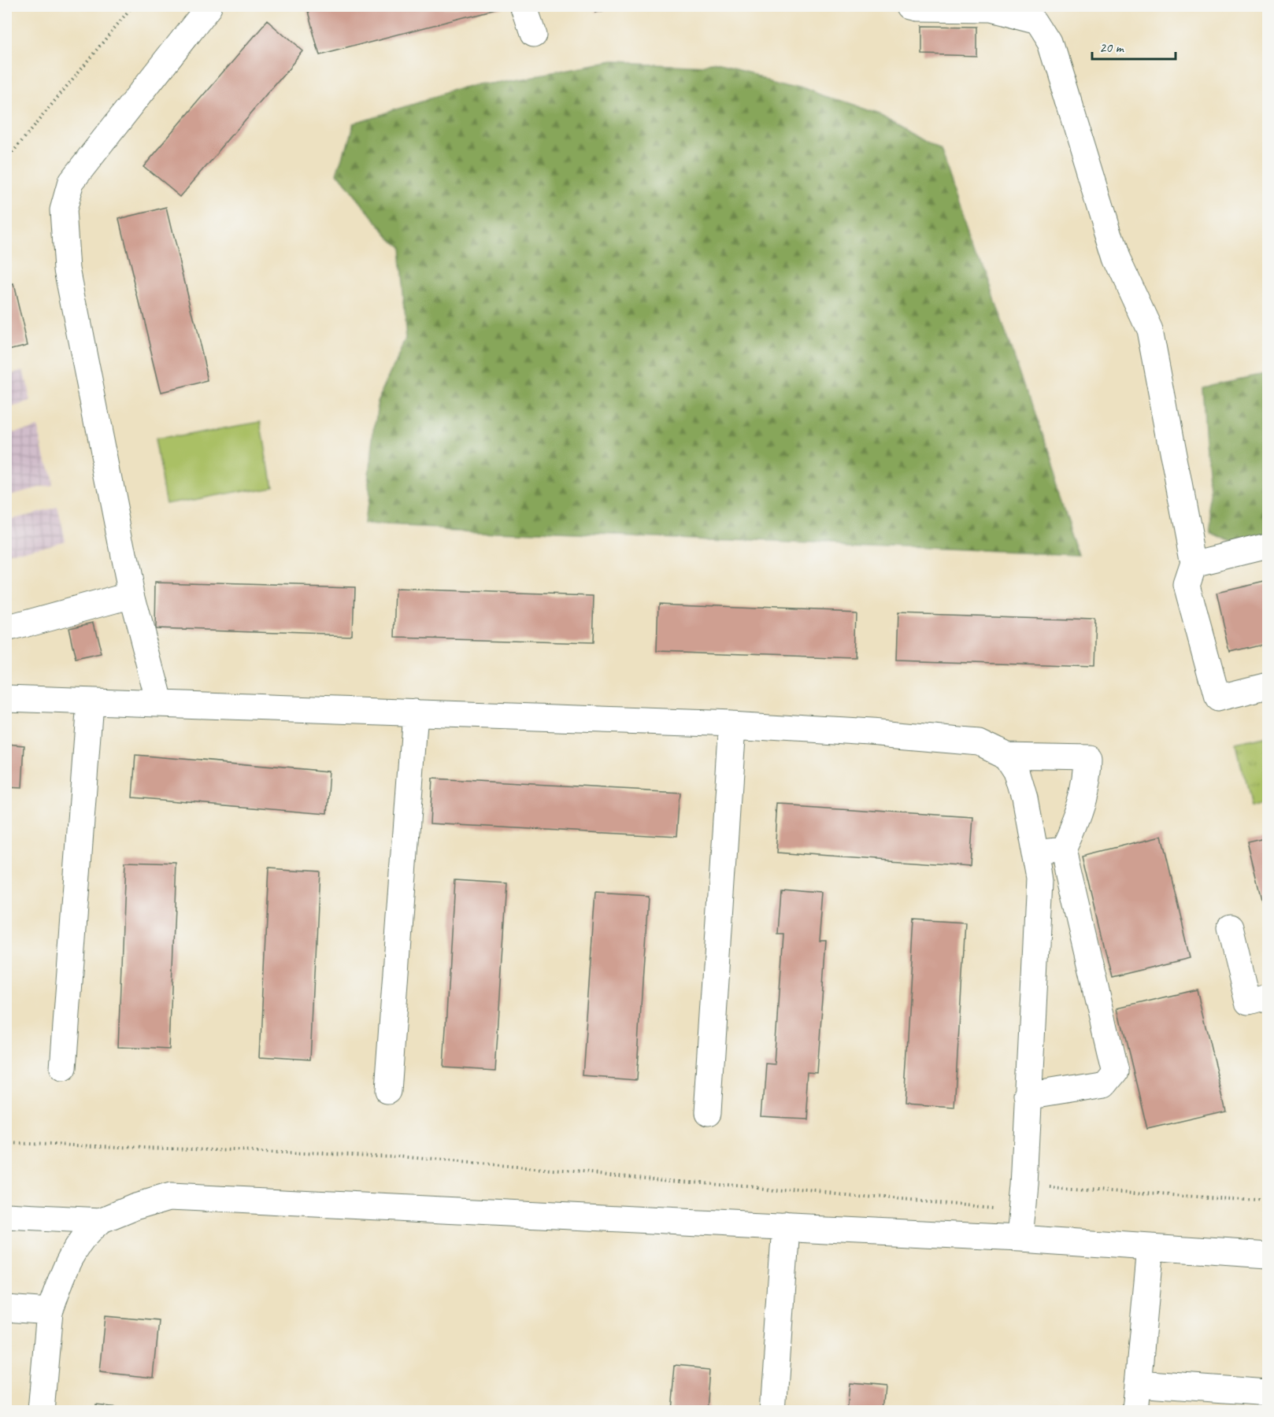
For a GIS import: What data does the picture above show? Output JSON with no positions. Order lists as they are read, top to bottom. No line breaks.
{"scale_bar":"20 m"}
